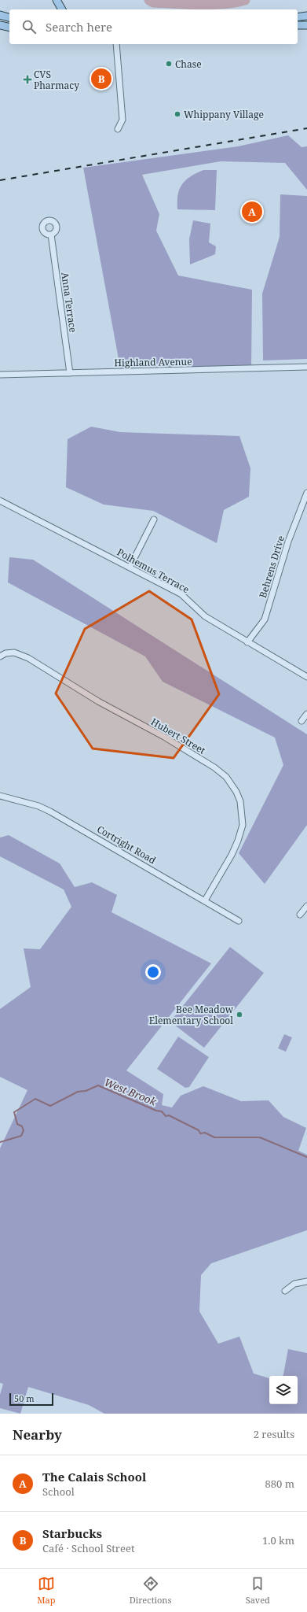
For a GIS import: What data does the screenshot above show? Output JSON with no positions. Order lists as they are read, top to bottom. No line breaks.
{"streets":{"street":["Anna Terrace","Highland Avenue","Behrens Drive","Polhemus Terrace","Hubert Street","Cortright Road"]},"crossings":[["Anna Terrace","Highland Avenue"],["Behrens Drive","Polhemus Terrace"],["Hubert Street","Cortright Road"]],"water":["West Brook"],"places":{"other":["Chase","Whippany Village","Bee Meadow Elementary School"],"health":["CVS Pharmacy"]},"scale_bar":"50 m","page":{"search":"Search here","pins":["B","A"],"scale":"50 m","heading":["Nearby","2 results"],"list":[{"mark":"A","name":"The Calais School","note":"School","value":"880 m"},{"mark":"B","name":"Starbucks","note":"Café · School Street","value":"1.0 km"}],"nav":["Map","Directions","Saved"]}}
